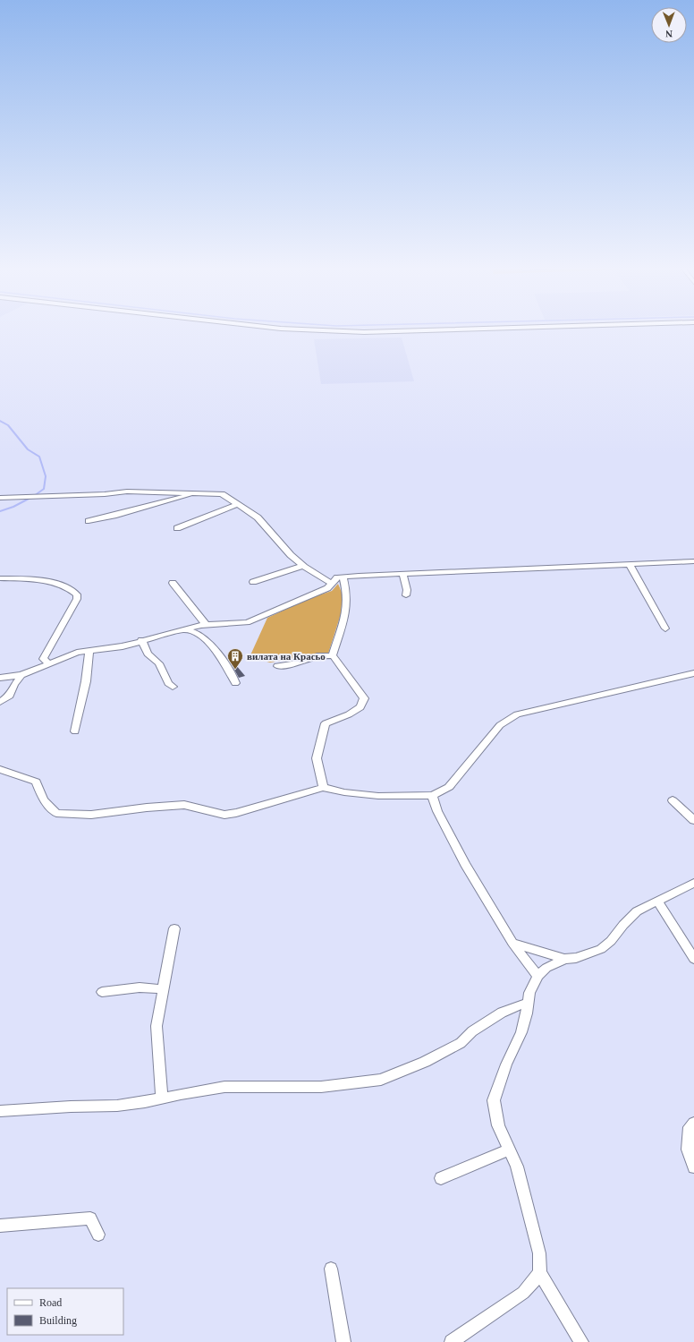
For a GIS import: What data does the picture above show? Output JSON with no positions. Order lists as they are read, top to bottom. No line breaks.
{"places":{"building":["вилата на Красьо"]},"legend":["Road","Building"],"north":"bottom"}
